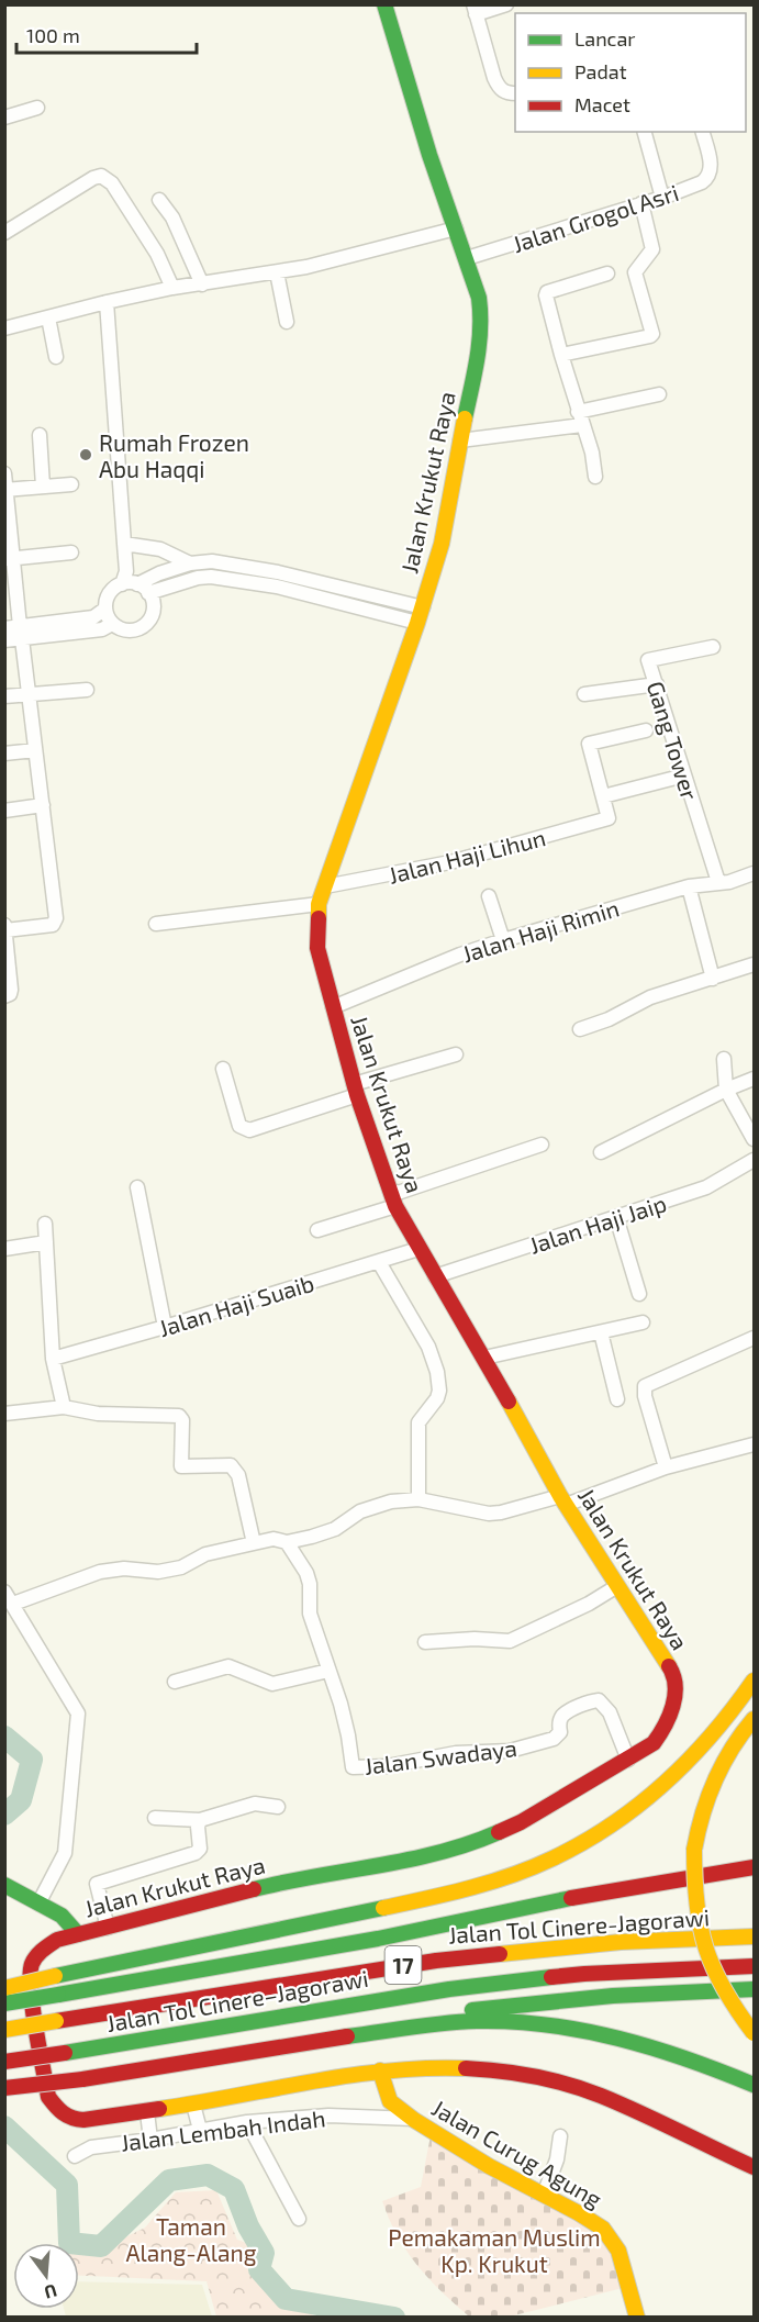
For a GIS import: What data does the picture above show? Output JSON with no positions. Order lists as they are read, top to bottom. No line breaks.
{"streets":{"main road":["Jalan Krukut Raya","Jalan Tol Cinere-Jagorawi","17","Jalan Tol Cinere–Jagorawi","Jalan Curug Agung"],"street":["Jalan Grogol Asri","Gang Tower","Jalan Haji Lihun","Jalan Haji Rimin","Jalan Haji Jaip","Jalan Haji Suaib","Jalan Swadaya","Jalan Lembah Indah"]},"crossings":[["Jalan Grogol Asri","Jalan Krukut Raya"],["Jalan Krukut Raya","Jalan Haji Lihun"],["Jalan Krukut Raya","Jalan Haji Rimin"],["Jalan Krukut Raya","Jalan Haji Jaip"],["Jalan Krukut Raya","Jalan Haji Suaib"],["Jalan Krukut Raya","Jalan Swadaya"],["Jalan Krukut Raya","Jalan Curug Agung"],["Gang Tower","Jalan Haji Rimin"],["Jalan Lembah Indah","Jalan Curug Agung"]],"parks":["Taman Alang-Alang","Pemakaman Muslim Kp. Krukut"],"places":["Rumah Frozen Abu Haqqi"],"legend":["Lancar","Padat","Macet"],"scale_bar":"100 m","north":"bottom"}
